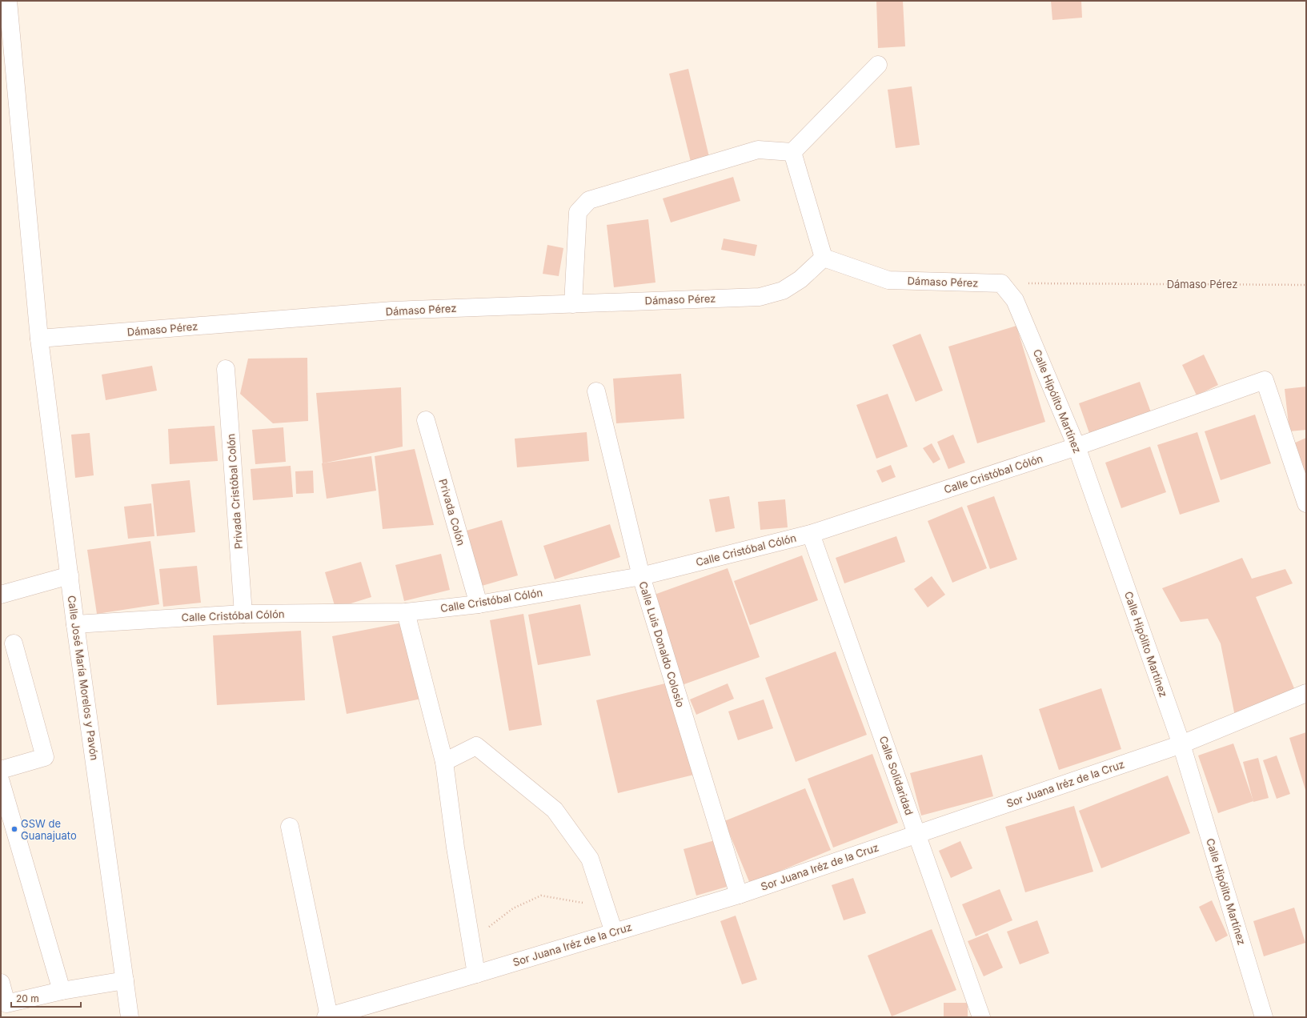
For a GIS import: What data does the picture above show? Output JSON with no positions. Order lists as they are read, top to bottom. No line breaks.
{"streets":{"street":["Dámaso Pérez","Calle Hipólito Martínez","Calle Cristóbal Cólón","Privada Cristóbal Colón","Privada Colón","Calle Luis Donaldo Colosio","Calle José María Morelos y Pavón","Calle Solidaridad","Sor Juana Iréz de la Cruz"]},"crossings":[["Dámaso Pérez","Calle Hipólito Martínez"],["Dámaso Pérez","Calle José María Morelos y Pavón"],["Calle Hipólito Martínez","Calle Cristóbal Cólón"],["Calle Hipólito Martínez","Sor Juana Iréz de la Cruz"],["Calle Cristóbal Cólón","Privada Cristóbal Colón"],["Calle Cristóbal Cólón","Privada Colón"],["Calle Cristóbal Cólón","Calle Luis Donaldo Colosio"],["Calle Cristóbal Cólón","Calle José María Morelos y Pavón"],["Calle Cristóbal Cólón","Calle Solidaridad"],["Calle Luis Donaldo Colosio","Sor Juana Iréz de la Cruz"],["Calle Solidaridad","Sor Juana Iréz de la Cruz"]],"places":["GSW de Guanajuato"],"scale_bar":"20 m"}
